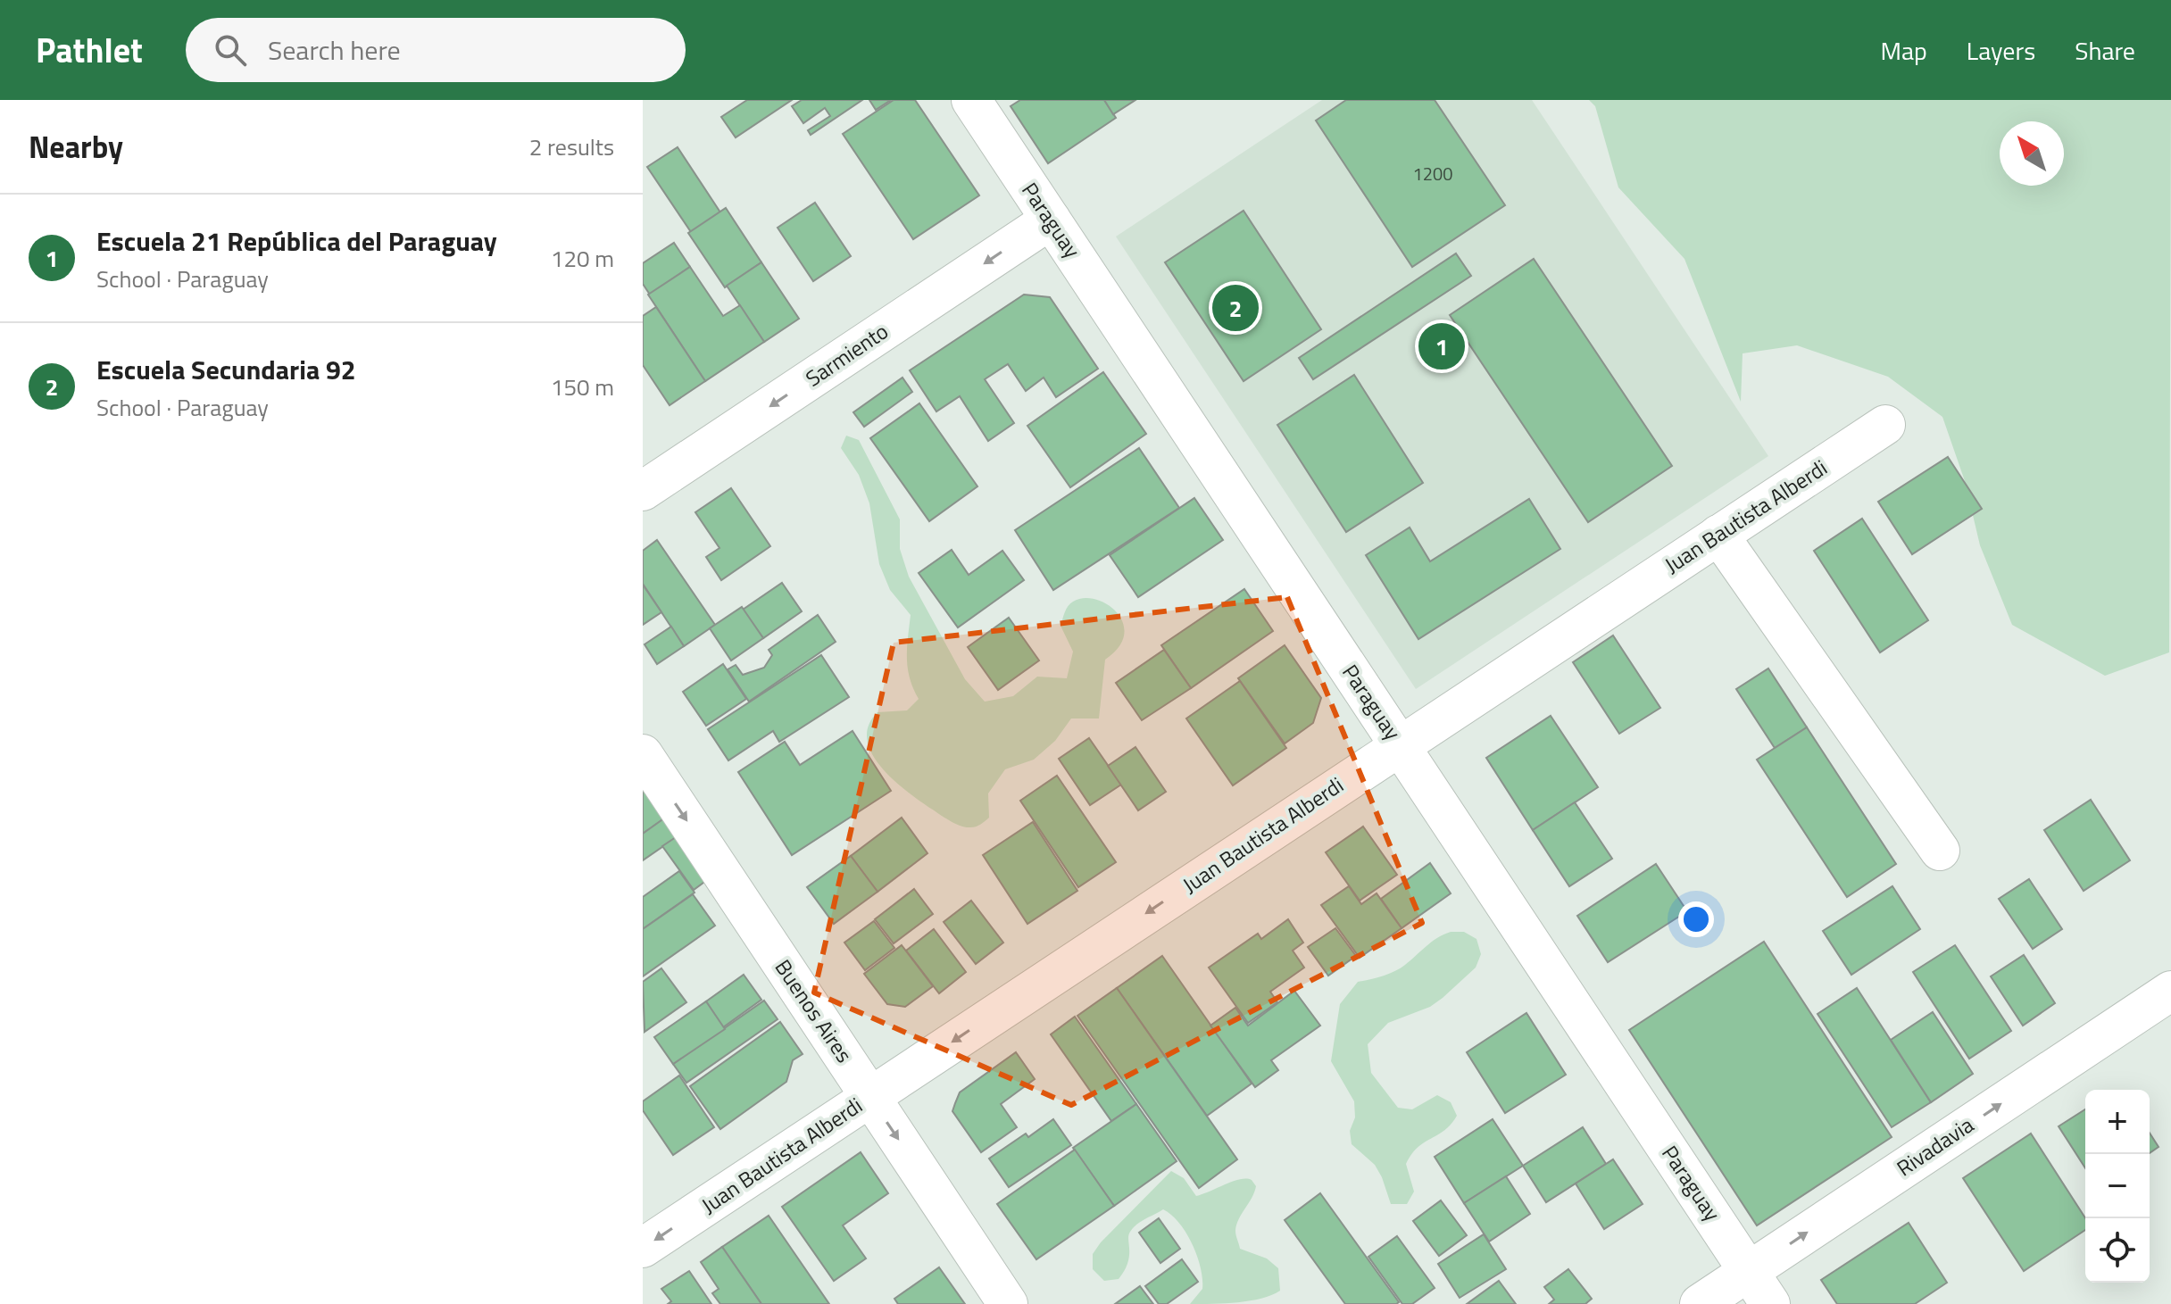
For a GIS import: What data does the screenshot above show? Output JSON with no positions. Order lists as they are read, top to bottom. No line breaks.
{"streets":{"street":["Paraguay","Sarmiento","Juan Bautista Alberdi","Buenos Aires","Rivadavia"]},"crossings":[["Paraguay","Sarmiento"],["Paraguay","Juan Bautista Alberdi"],["Paraguay","Rivadavia"],["Juan Bautista Alberdi","Buenos Aires"]],"one_way":["Sarmiento","Juan Bautista Alberdi","Buenos Aires","Rivadavia"],"house_numbers":["1200"],"north":"top left","page":{"header":"Pathlet","search":"Search here","nav":["Map","Layers","Share"],"heading":["Nearby","2 results"],"list":[{"mark":"1","name":"Escuela 21 República del Paraguay","note":"School · Paraguay","value":"120 m"},{"mark":"2","name":"Escuela Secundaria 92","note":"School · Paraguay","value":"150 m"}],"pins":["2","1"],"map_buttons":["+","−"]}}
